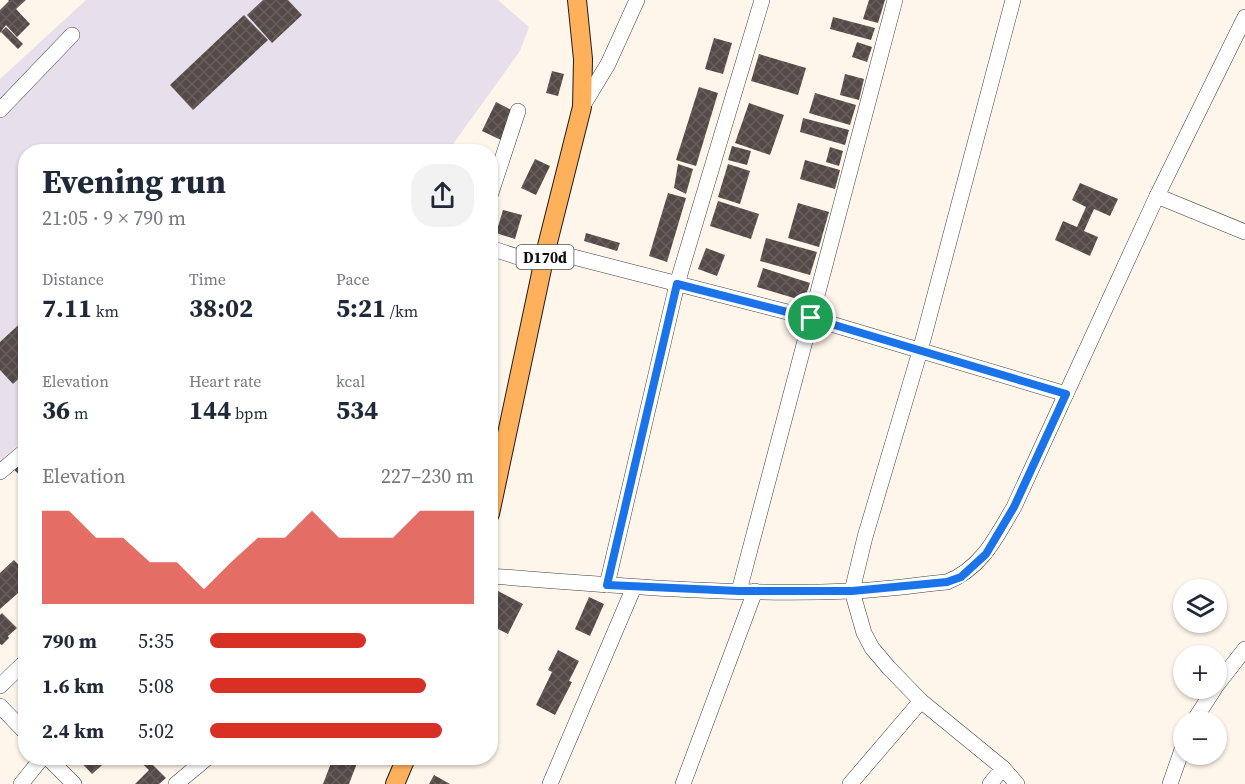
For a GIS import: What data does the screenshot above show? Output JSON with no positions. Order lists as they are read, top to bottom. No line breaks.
{"streets":{"main road":["D170d"]},"page":{"heading":["Evening run","21:05 · 9 × 790 m"],"stats":[["Distance","7.11 km"],["Time","38:02"],["Pace","5:21 /km"],["Elevation","36 m"],["Heart rate","144 bpm"],["kcal","534"]],"chart":["Elevation","227–230 m"],"map_buttons":["+","−"],"list":[{"name":"790 m","note":"5:35"},{"name":"1.6 km","note":"5:08"},{"name":"2.4 km","note":"5:02"}]}}
